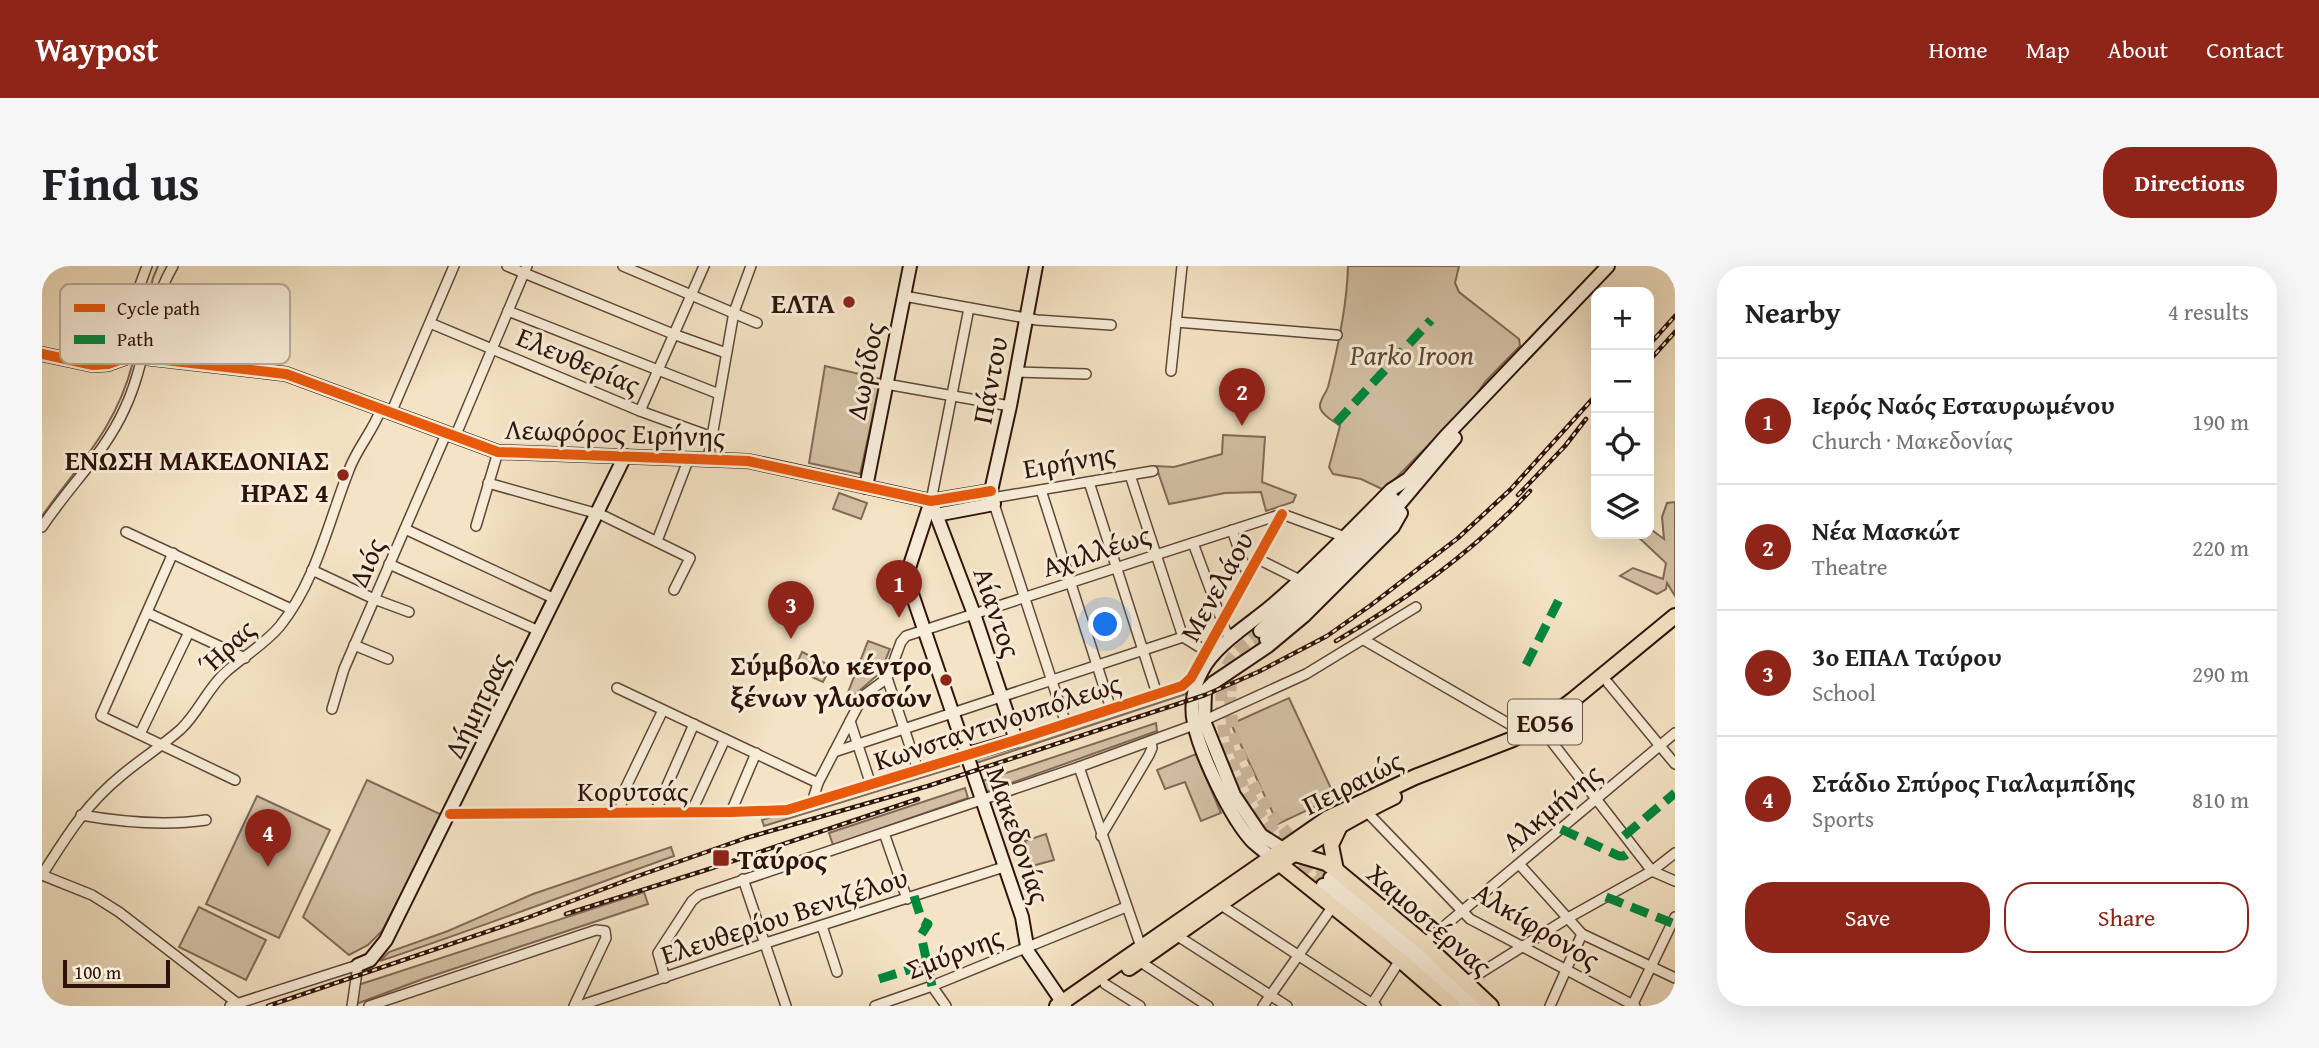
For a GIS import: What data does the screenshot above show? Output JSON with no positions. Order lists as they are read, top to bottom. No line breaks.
{"streets":{"main road":["ΕΟ56","Πειραιώς","Χαμοστέρνας"],"street":["Ελευθερίας","Δωρίδος","Πάντου","Λεωφόρος Ειρήνης","Ειρήνης","Αχιλλέως","Διός","Μενελάου","Αίαντος","Ήρας","Δήμητρας","Κωνσταντινουπόλεως","Κορυτσάς","Αλκμήνης","Μακεδονίας","Ελευθερίου Βενιζέλου","Αλκίφρονος","Σμύρνης"]},"crossings":[["Ελευθερίας","Διός"],["Ελευθερίας","Ήρας"],["Δωρίδος","Λεωφόρος Ειρήνης"],["Πάντου","Ειρήνης"],["Λεωφόρος Ειρήνης","Ειρήνης"],["Λεωφόρος Ειρήνης","Διός"],["Λεωφόρος Ειρήνης","Αίαντος"],["Λεωφόρος Ειρήνης","Ήρας"],["Λεωφόρος Ειρήνης","Δήμητρας"],["Λεωφόρος Ειρήνης","Μακεδονίας"],["Ειρήνης","Αίαντος"],["Ειρήνης","Μακεδονίας"],["Αχιλλέως","Μενελάου"],["Αχιλλέως","Αίαντος"],["Αχιλλέως","Μακεδονίας"],["Μενελάου","Κωνσταντινουπόλεως"],["Αίαντος","Κωνσταντινουπόλεως"],["Αίαντος","Μακεδονίας"],["Δήμητρας","Κορυτσάς"],["Κωνσταντινουπόλεως","Κορυτσάς"],["Κωνσταντινουπόλεως","Μακεδονίας"],["Πειραιώς","Μακεδονίας"],["Πειραιώς","Χαμοστέρνας"],["Πειραιώς","Αλκίφρονος"],["Αλκμήνης","Χαμοστέρνας"],["Αλκμήνης","Αλκίφρονος"],["Μακεδονίας","Ελευθερίου Βενιζέλου"],["Μακεδονίας","Σμύρνης"]],"parks":["Parko Iroon"],"places":{"other":["ΕΛΤΑ","ΕΝΩΣΗ ΜΑΚΕΔΟΝΙΑΣ ΗΡΑΣ 4","Σύμβολο κέντρο ξένων γλωσσών"],"transit":["Ταύρος"]},"legend":["Cycle path","Path"],"scale_bar":"100 m","page":{"header":"Waypost","nav":["Home","Map","About","Contact"],"title":"Find us","buttons":["Directions",["Save","Share"]],"heading":["Nearby","4 results"],"map_buttons":["+","−"],"list":[{"mark":"1","name":"Ιερός Ναός Εσταυρωμένου","note":"Church · Μακεδονίας","value":"190 m"},{"mark":"2","name":"Νέα Μασκώτ","note":"Theatre","value":"220 m"},{"mark":"3","name":"3ο ΕΠΑΛ Ταύρου","note":"School","value":"290 m"},{"mark":"4","name":"Στάδιο Σπύρος Γιαλαμπίδης","note":"Sports","value":"810 m"}],"pins":["2","1","3","4"],"scale":"100 m"}}
